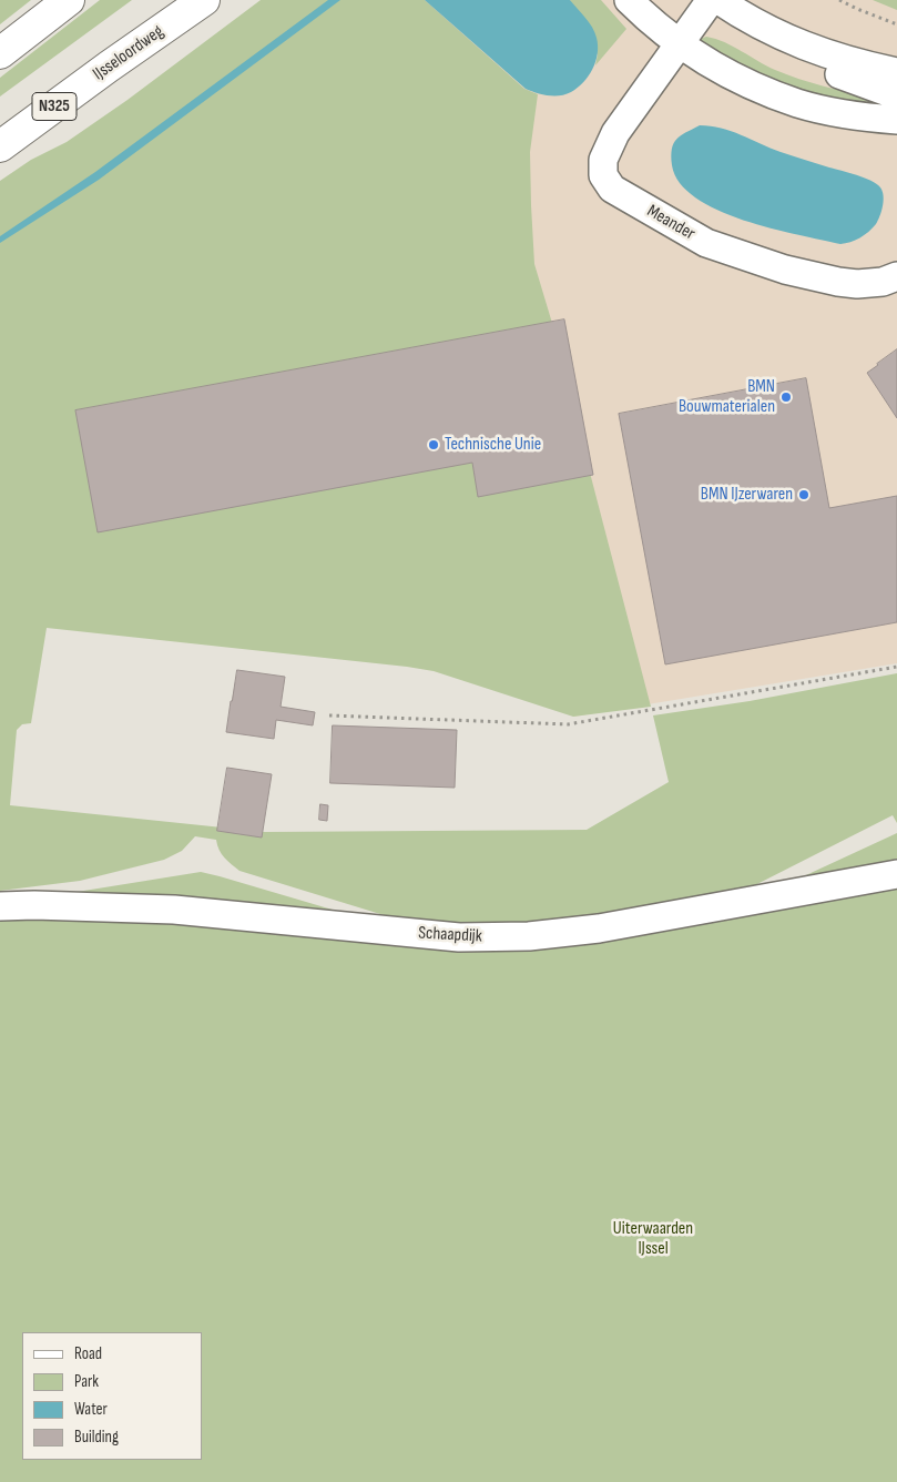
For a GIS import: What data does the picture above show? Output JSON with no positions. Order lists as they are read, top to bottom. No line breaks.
{"streets":{"highway":["IJsseloordweg","N325"],"street":["Meander","Schaapdijk"]},"parks":["Uiterwaarden IJssel"],"places":["BMN Bouwmaterialen","Technische Unie","BMN IJzerwaren"],"legend":["Road","Park","Water","Building"]}
